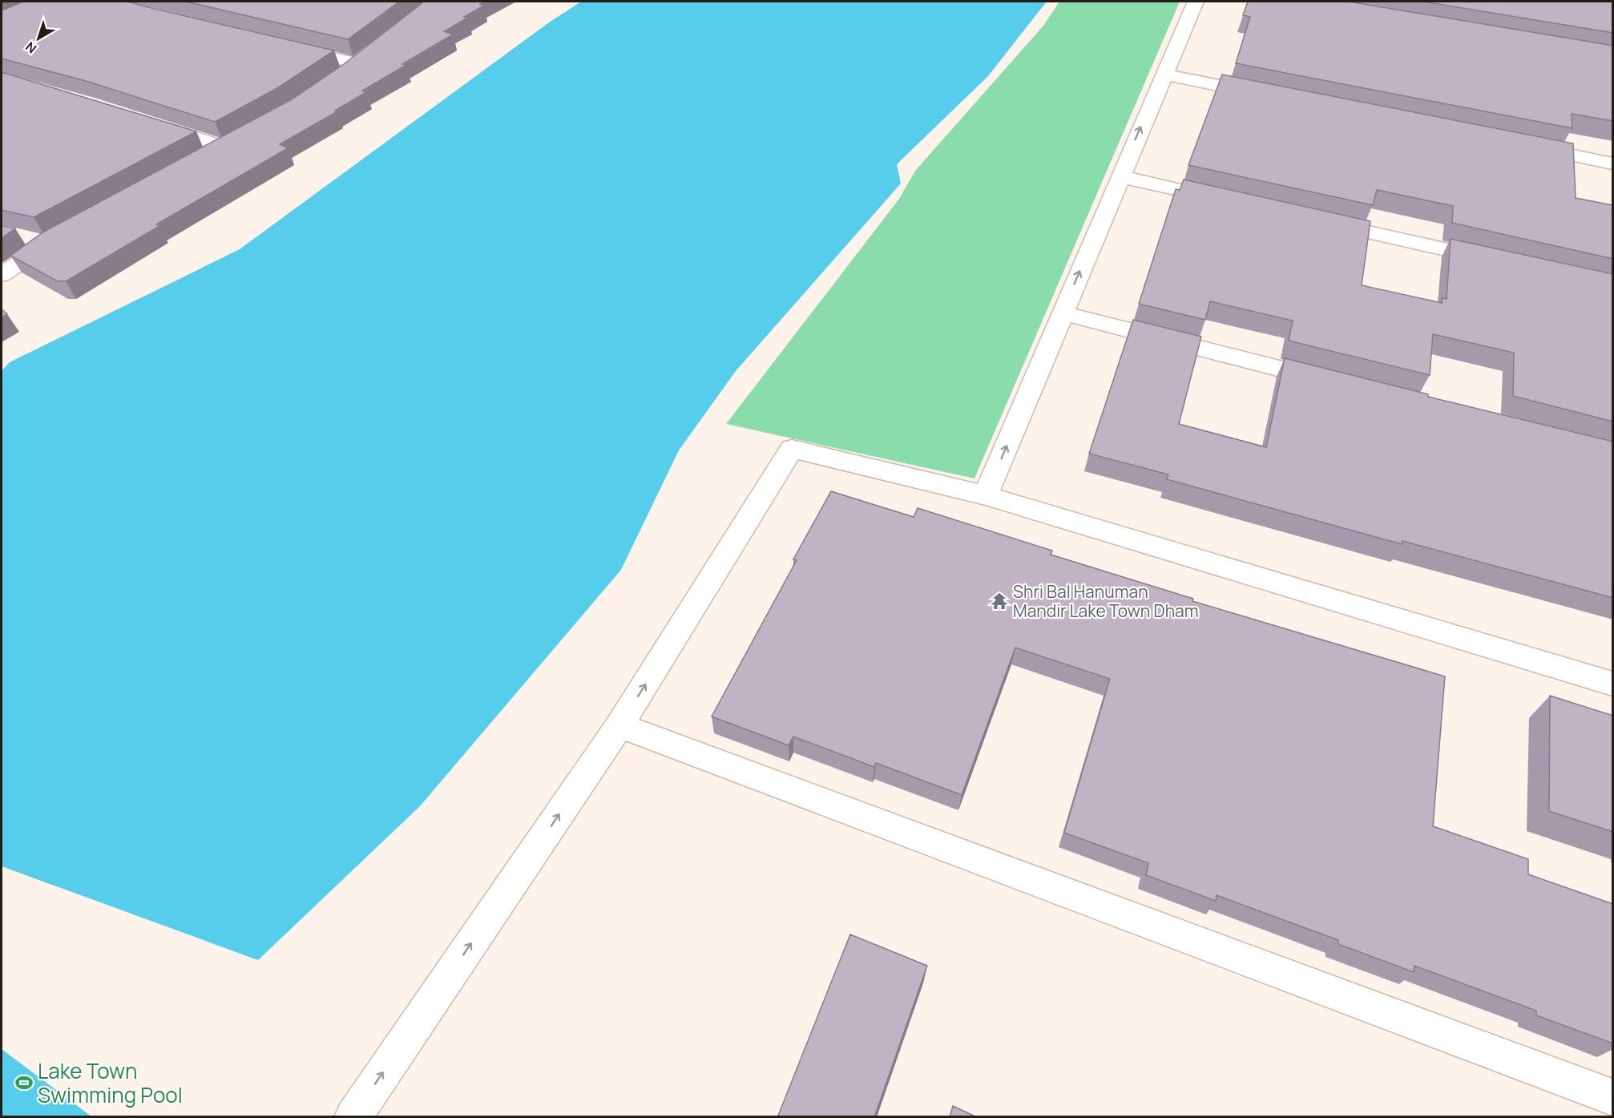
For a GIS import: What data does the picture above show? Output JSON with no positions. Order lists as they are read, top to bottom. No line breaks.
{"places":{"temple":["Shri Bal Hanuman Mandir Lake Town Dham"],"sports":["Lake Town Swimming Pool"]},"north":"bottom left"}
